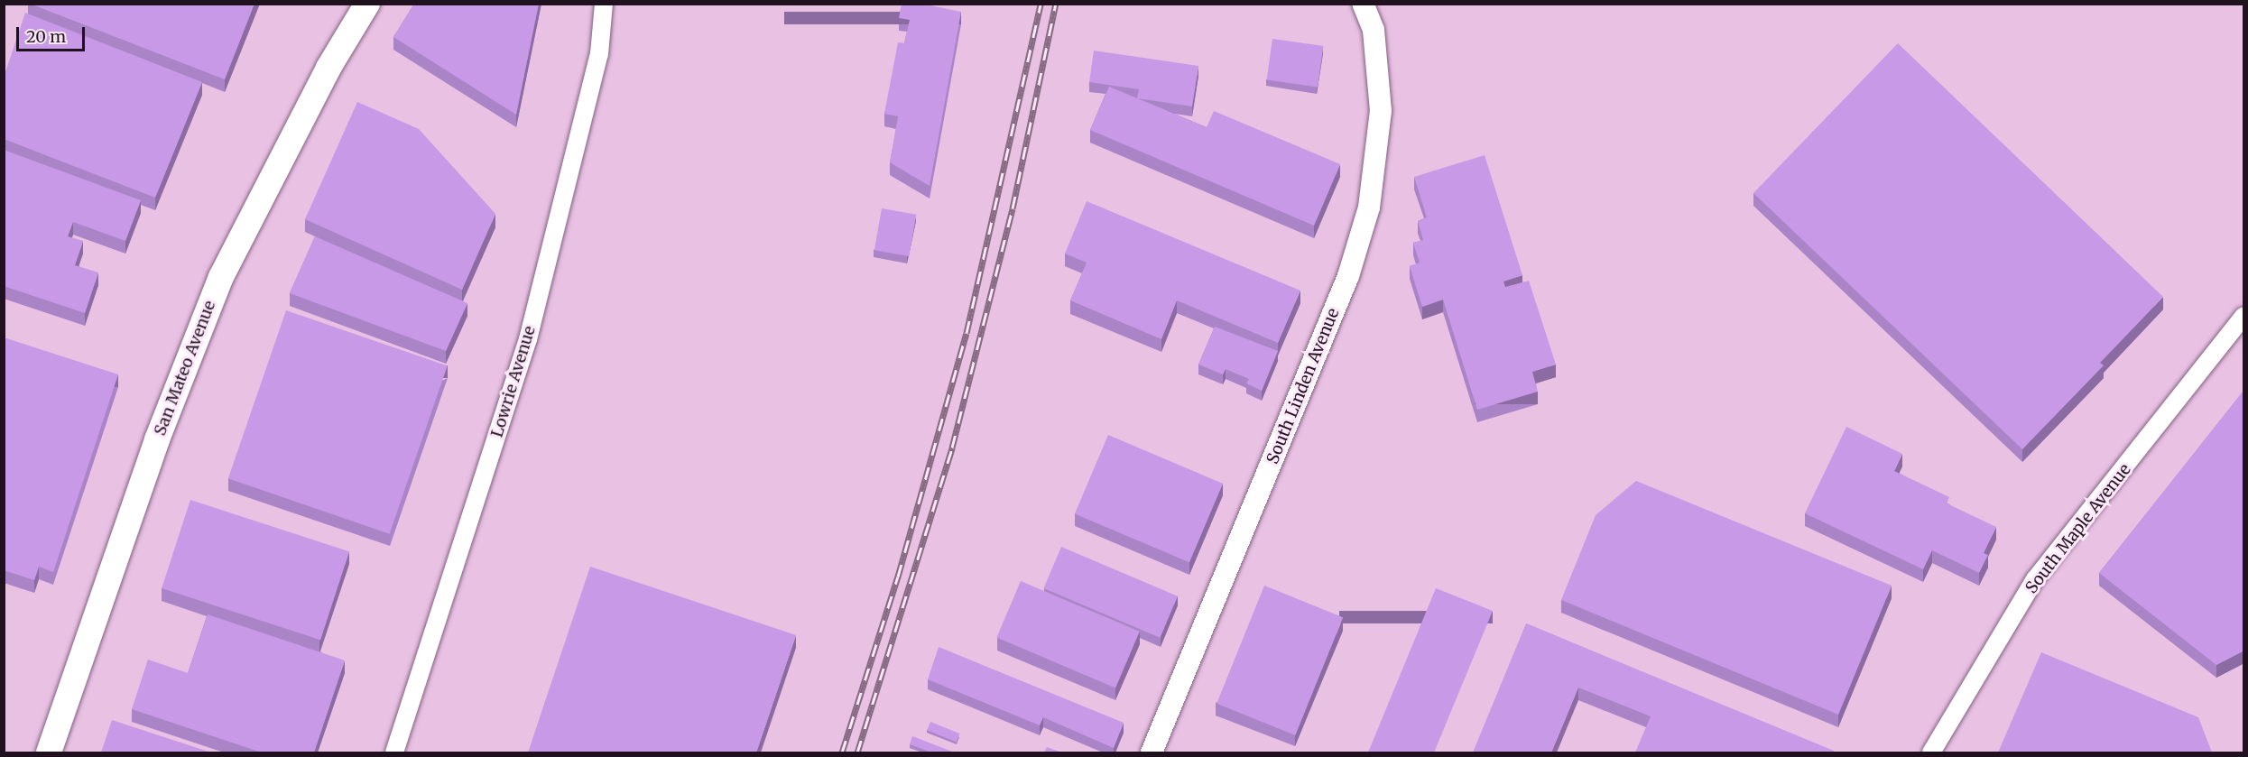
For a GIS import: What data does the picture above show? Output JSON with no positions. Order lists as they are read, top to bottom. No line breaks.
{"streets":{"main road":["San Mateo Avenue"],"street":["Lowrie Avenue","South Linden Avenue","South Maple Avenue"]},"scale_bar":"20 m"}
